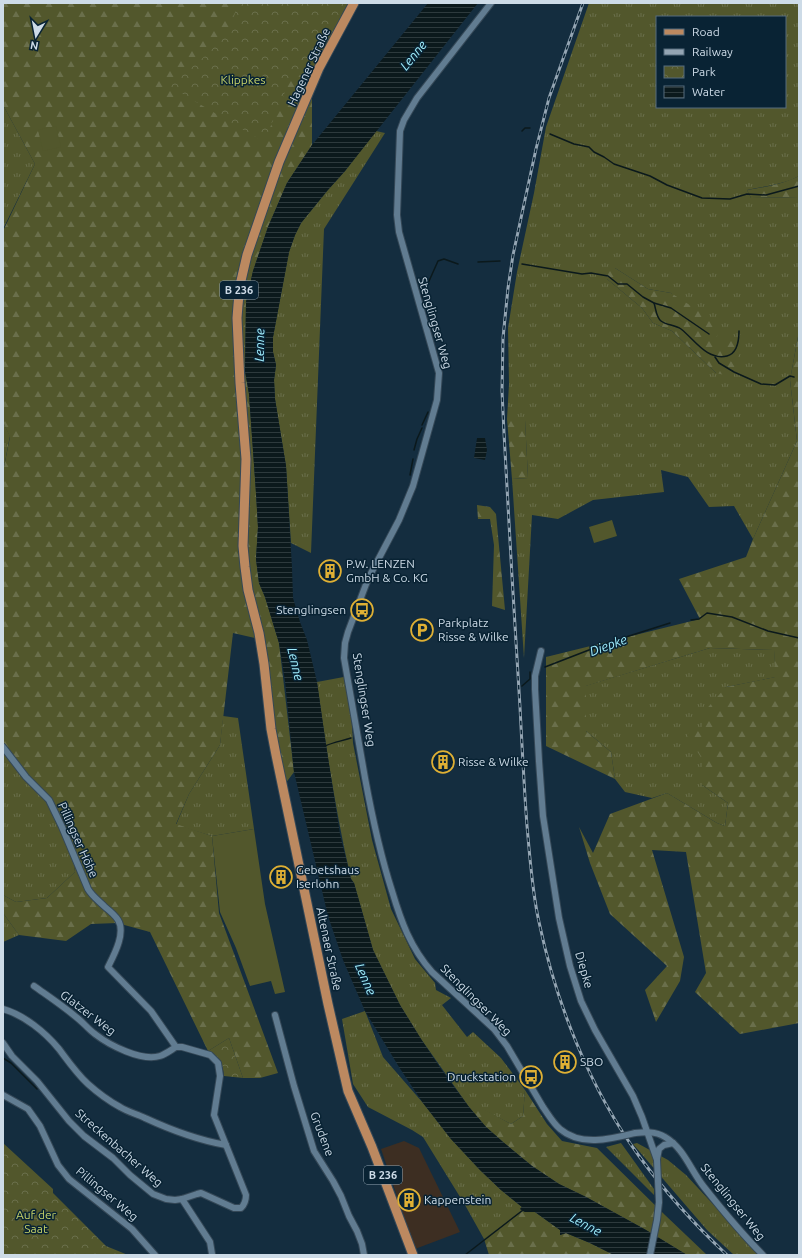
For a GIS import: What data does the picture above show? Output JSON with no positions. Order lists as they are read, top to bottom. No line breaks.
{"streets":{"main road":["Hagener Straße","B 236","Altenaer Straße"],"street":["Stenglingser Weg","Pillingser Höhe","Diepke","Glatzer Weg","Grudene","Streckenbacher Weg","Pillingser Weg"]},"crossings":[["Hagener Straße","Altenaer Straße"],["Stenglingser Weg","Diepke"]],"water":["Lenne","Diepke"],"parks":["Klippkes","Auf der Saat"],"places":{"building":["P.W. LENZEN GmbH & Co. KG","Risse & Wilke","Gebetshaus Iserlohn","SBO","Kappenstein"],"bus stop":["Stenglingsen","Druckstation"],"parking":["Parkplatz Risse & Wilke"]},"legend":["Road","Railway","Park","Water"],"north":"bottom"}
